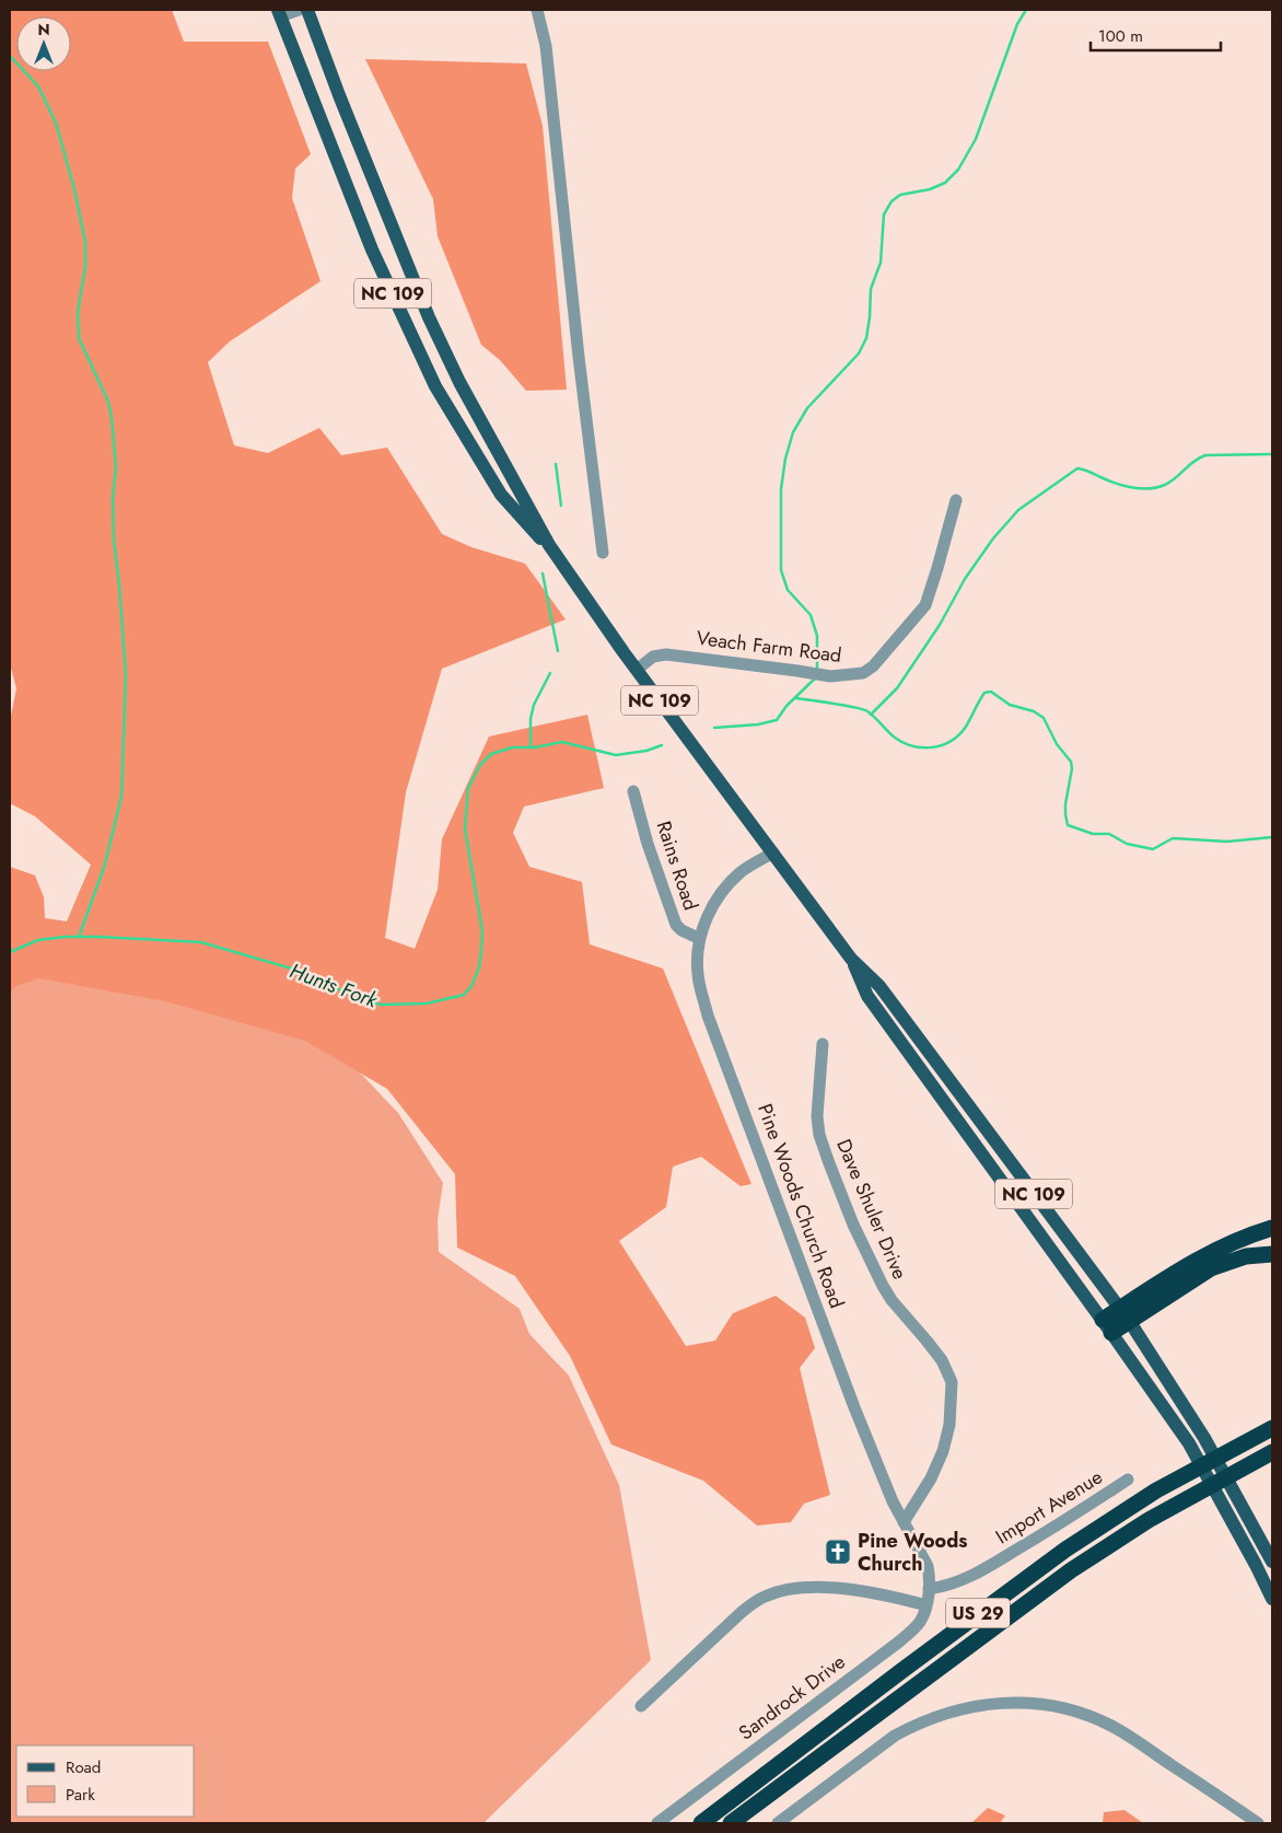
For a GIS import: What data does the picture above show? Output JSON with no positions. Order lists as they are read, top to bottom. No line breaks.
{"streets":{"highway":["US 29"],"main road":["NC 109"],"street":["Veach Farm Road","Rains Road","Pine Woods Church Road","Dave Shuler Drive","Import Avenue","Sandrock Drive"]},"crossings":[["NC 109","Veach Farm Road"],["NC 109","Pine Woods Church Road"],["Rains Road","Pine Woods Church Road"],["Pine Woods Church Road","Dave Shuler Drive"],["Pine Woods Church Road","Import Avenue"],["Pine Woods Church Road","Sandrock Drive"],["Import Avenue","Sandrock Drive"]],"water":["Hunts Fork"],"places":{"church":["Pine Woods Church"]},"legend":["Road","Park"],"scale_bar":"100 m","north":"top"}
